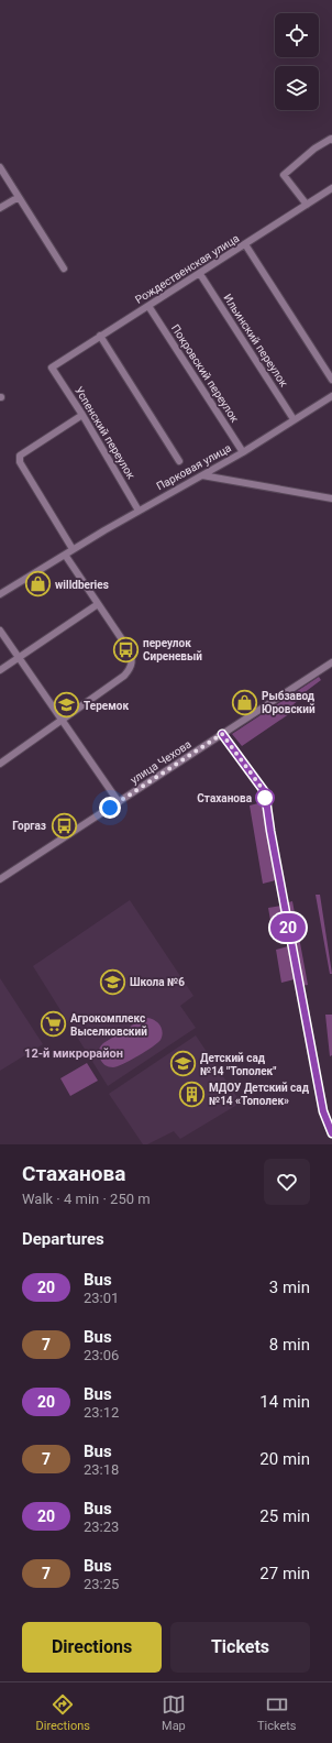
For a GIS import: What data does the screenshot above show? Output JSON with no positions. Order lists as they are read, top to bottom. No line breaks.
{"streets":{"street":["Рождественская улица","Ильинский переулок","Покровский переулок","Успенский переулок","Парковая улица","улица Чехова"]},"crossings":[["Рождественская улица","Ильинский переулок"],["Рождественская улица","Покровский переулок"],["Рождественская улица","Успенский переулок"],["Ильинский переулок","Парковая улица"],["Покровский переулок","Парковая улица"],["Успенский переулок","Парковая улица"]],"districts":["12-й микрорайон"],"places":{"shop":["willdberies","Рыбзавод Юровский"],"bus stop":["переулок Сиреневый","Горгаз"],"school or university":["Теремок","Школа №6","Детский сад №14 \"Тополек\""],"other":["Стаханова"],"supermarket":["Агрокомплекс Выселковский"],"building":["МДОУ Детский сад №14 «Тополек»"]},"lines":["bus line 20"],"page":{"on_map":"20","heading":[["Стаханова","Walk · 4 min · 250 m"],"Departures"],"list":[{"mark":"20","name":"Bus","note":"23:01","value":"3 min"},{"mark":"7","name":"Bus","note":"23:06","value":"8 min"},{"mark":"20","name":"Bus","note":"23:12","value":"14 min"},{"mark":"7","name":"Bus","note":"23:18","value":"20 min"},{"mark":"20","name":"Bus","note":"23:23","value":"25 min"},{"mark":"7","name":"Bus","note":"23:25","value":"27 min"}],"buttons":["Directions","Tickets"],"tabs":["Directions","Map","Tickets"]}}
